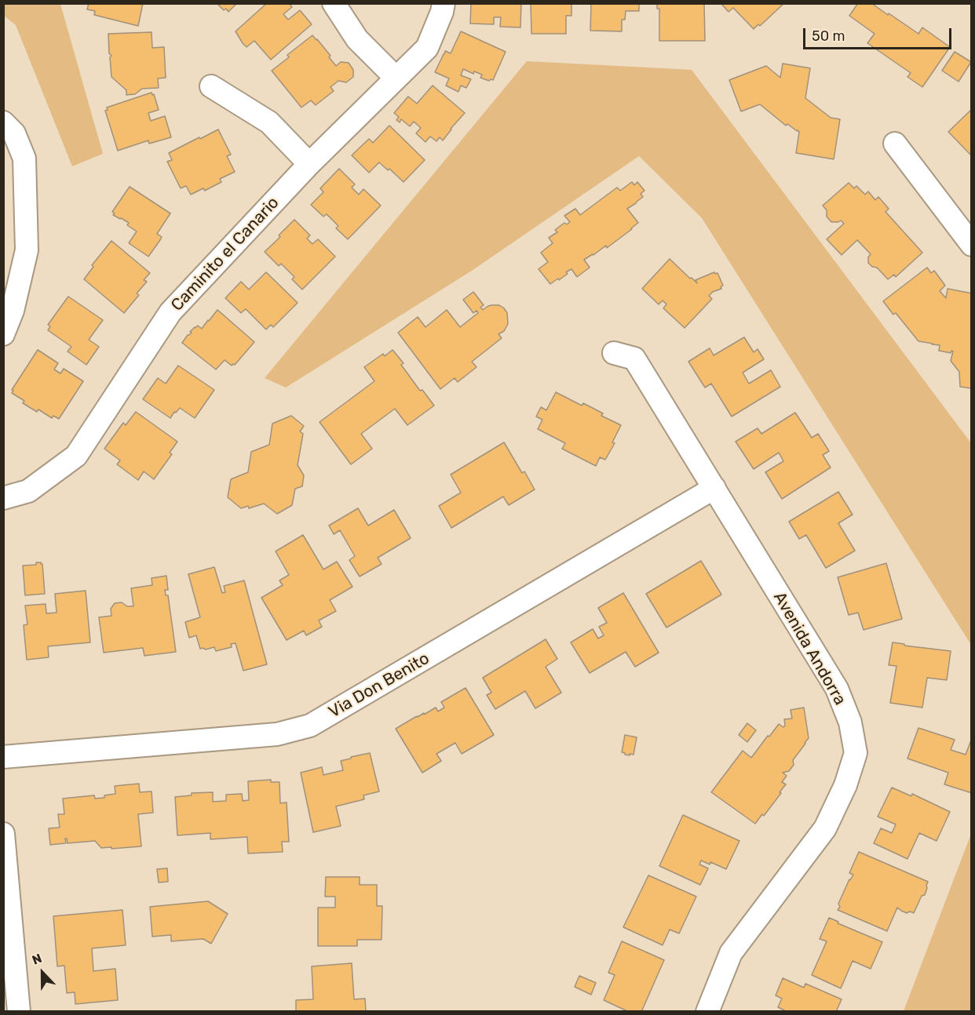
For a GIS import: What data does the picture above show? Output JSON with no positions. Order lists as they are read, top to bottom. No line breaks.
{"streets":{"street":["Caminito el Canario","Avenida Andorra","Via Don Benito"]},"crossings":[["Avenida Andorra","Via Don Benito"]],"scale_bar":"50 m","north":"top"}
